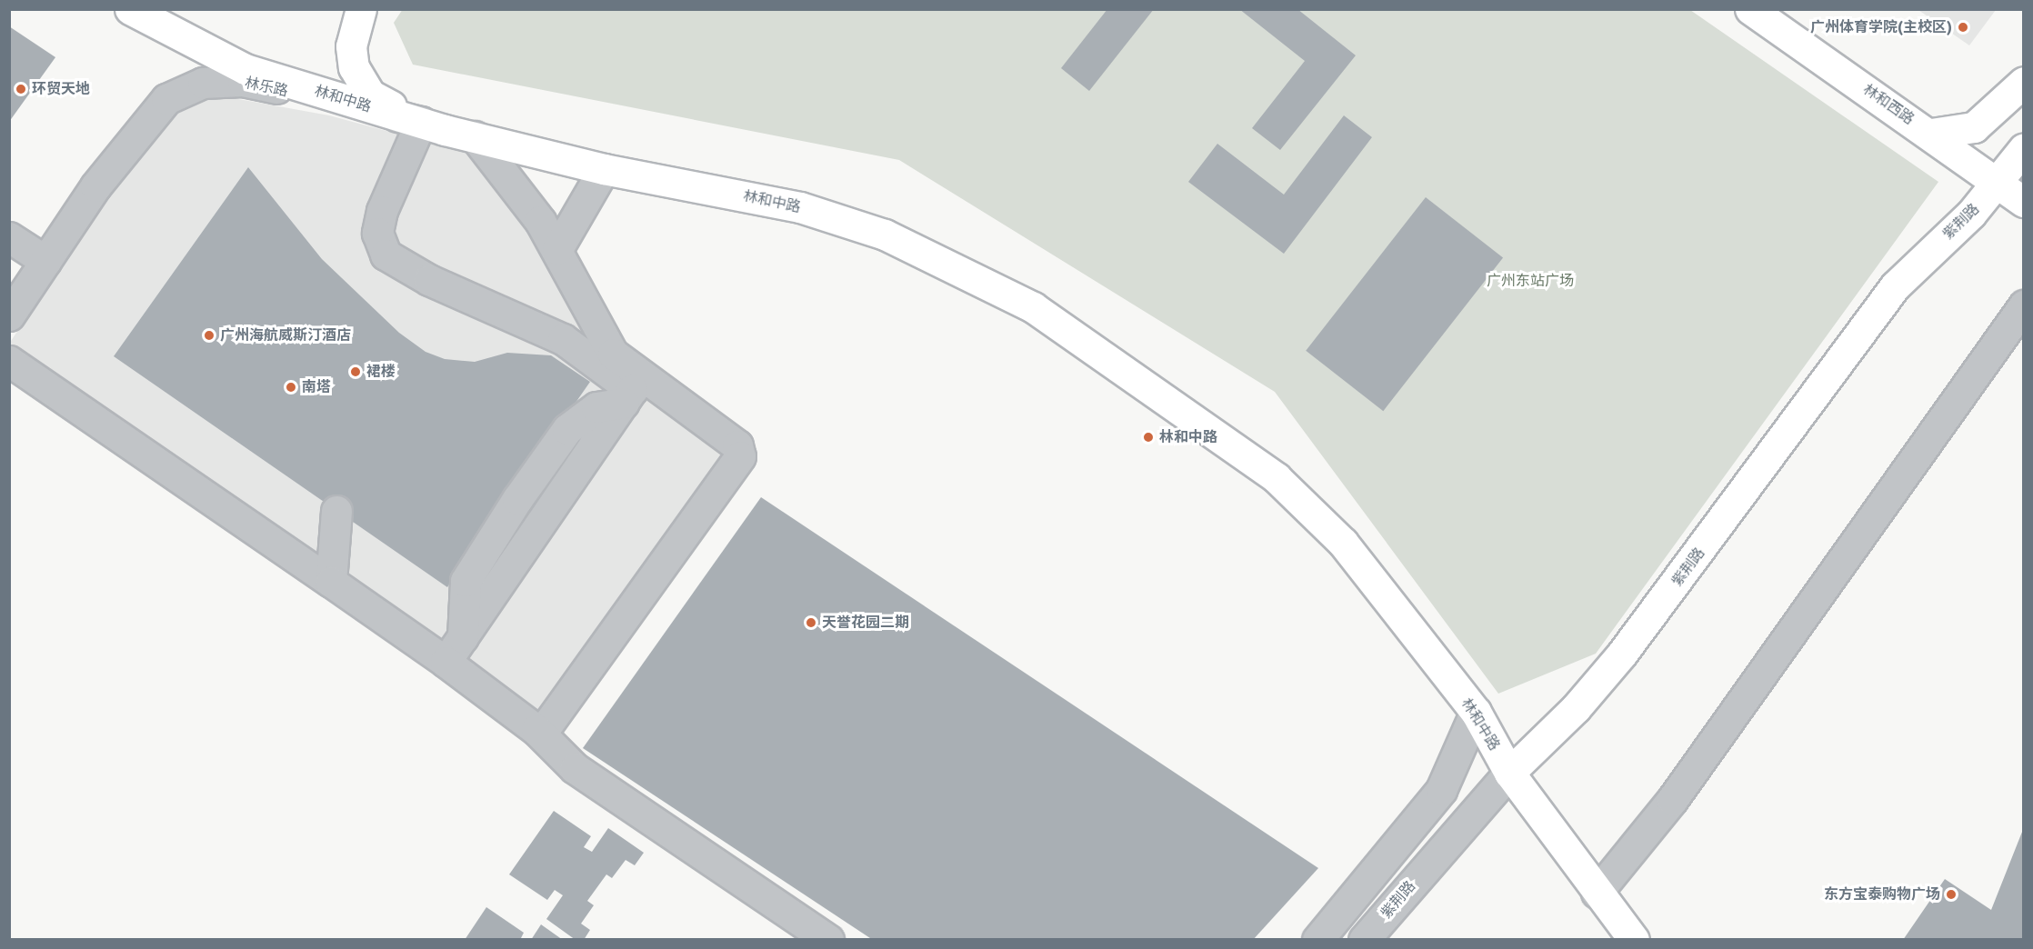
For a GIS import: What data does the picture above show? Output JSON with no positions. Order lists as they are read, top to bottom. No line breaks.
{"streets":{"main road":["林和中路","林和西路","紫荆路"],"street":["林乐路"]},"crossings":[["林乐路","林和中路"],["林和中路","紫荆路"],["林和西路","紫荆路"]],"parks":["广州东站广场"],"places":["广州体育学院(主校区)","环贸天地","广州海航威斯汀酒店","裙楼","南塔","林和中路","天誉花园二期","东方宝泰购物广场"]}
